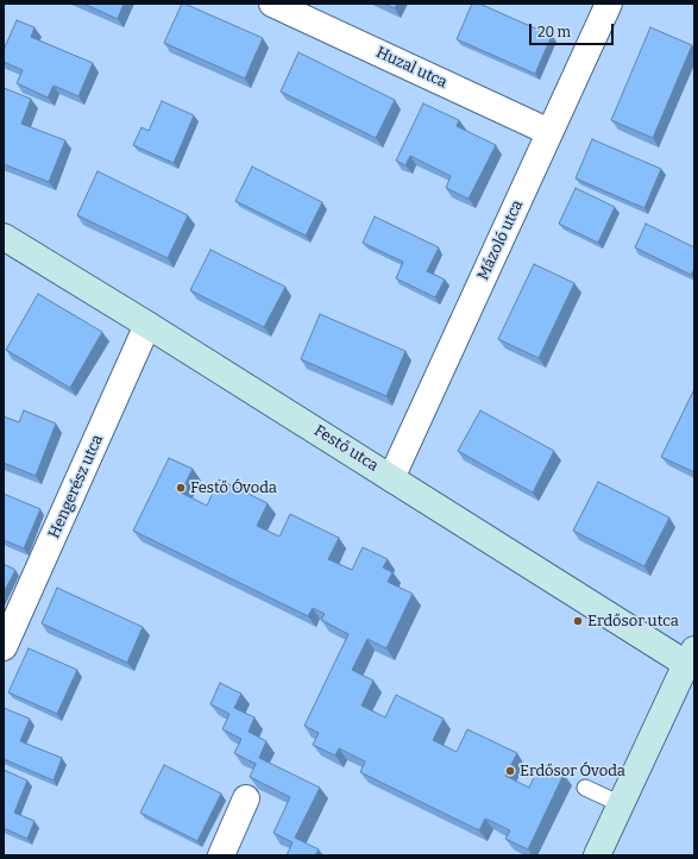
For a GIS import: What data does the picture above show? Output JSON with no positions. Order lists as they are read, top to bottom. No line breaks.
{"streets":{"street":["Huzal utca","Mázoló utca","Festő utca","Hengerész utca"]},"crossings":[["Huzal utca","Mázoló utca"],["Mázoló utca","Festő utca"],["Festő utca","Hengerész utca"]],"places":["Festő Óvoda","Erdősor utca","Erdősor Óvoda"],"scale_bar":"20 m"}
